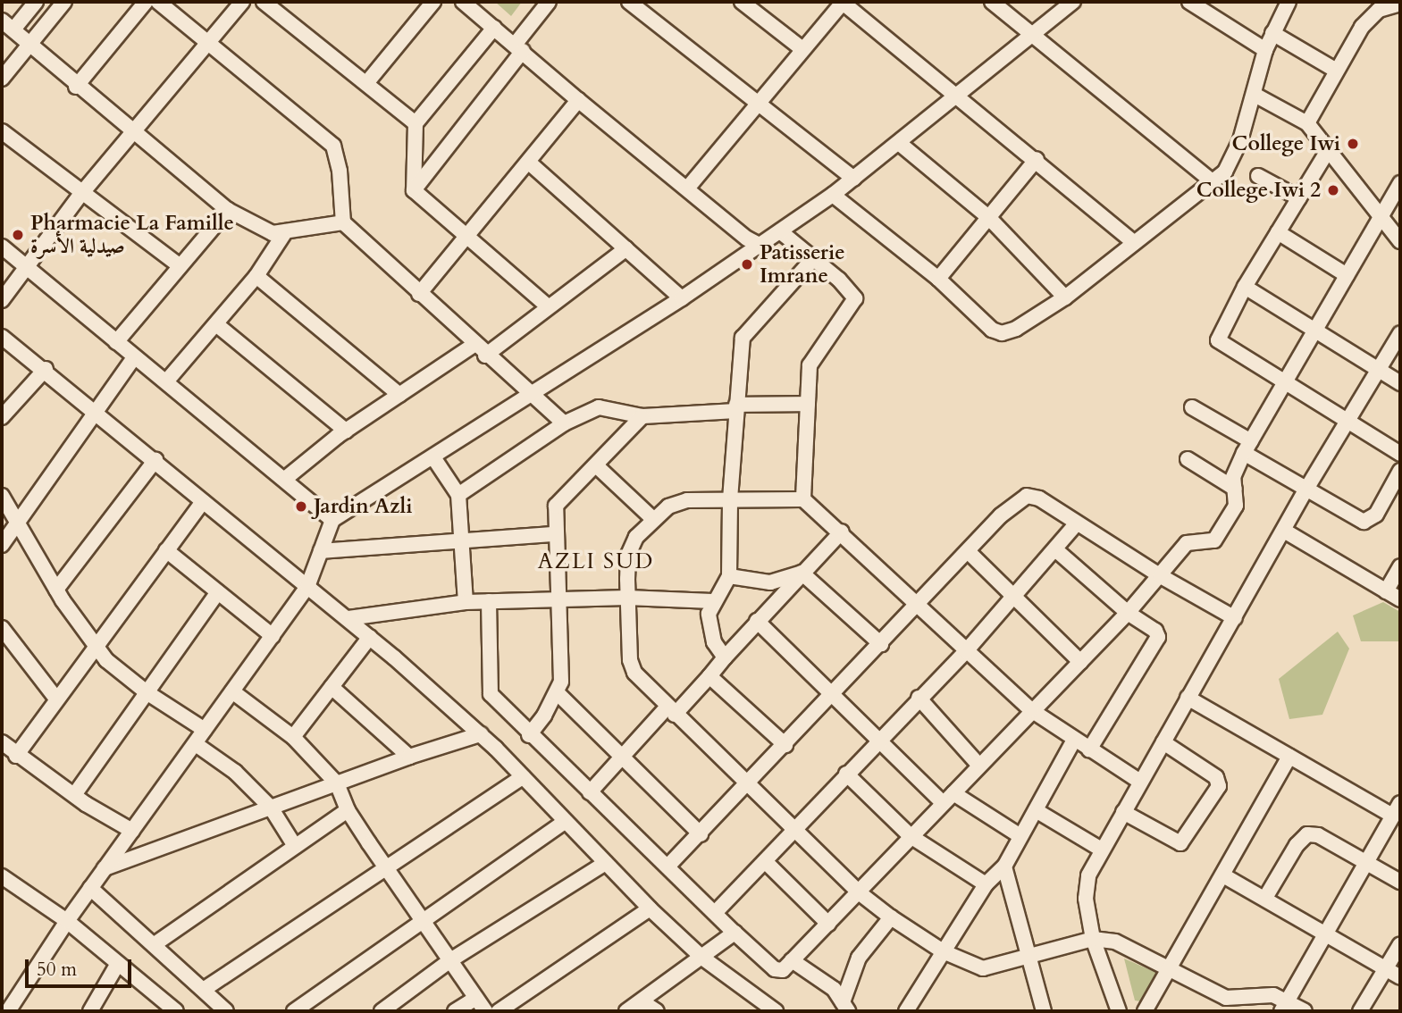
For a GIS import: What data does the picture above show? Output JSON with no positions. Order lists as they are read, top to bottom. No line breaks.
{"districts":["AZLI SUD"],"places":["College Iwi","College Iwi 2","Pharmacie La Famille صيدلية الأسرة","Patisserie Imrane","Jardin Azli"],"scale_bar":"50 m"}
